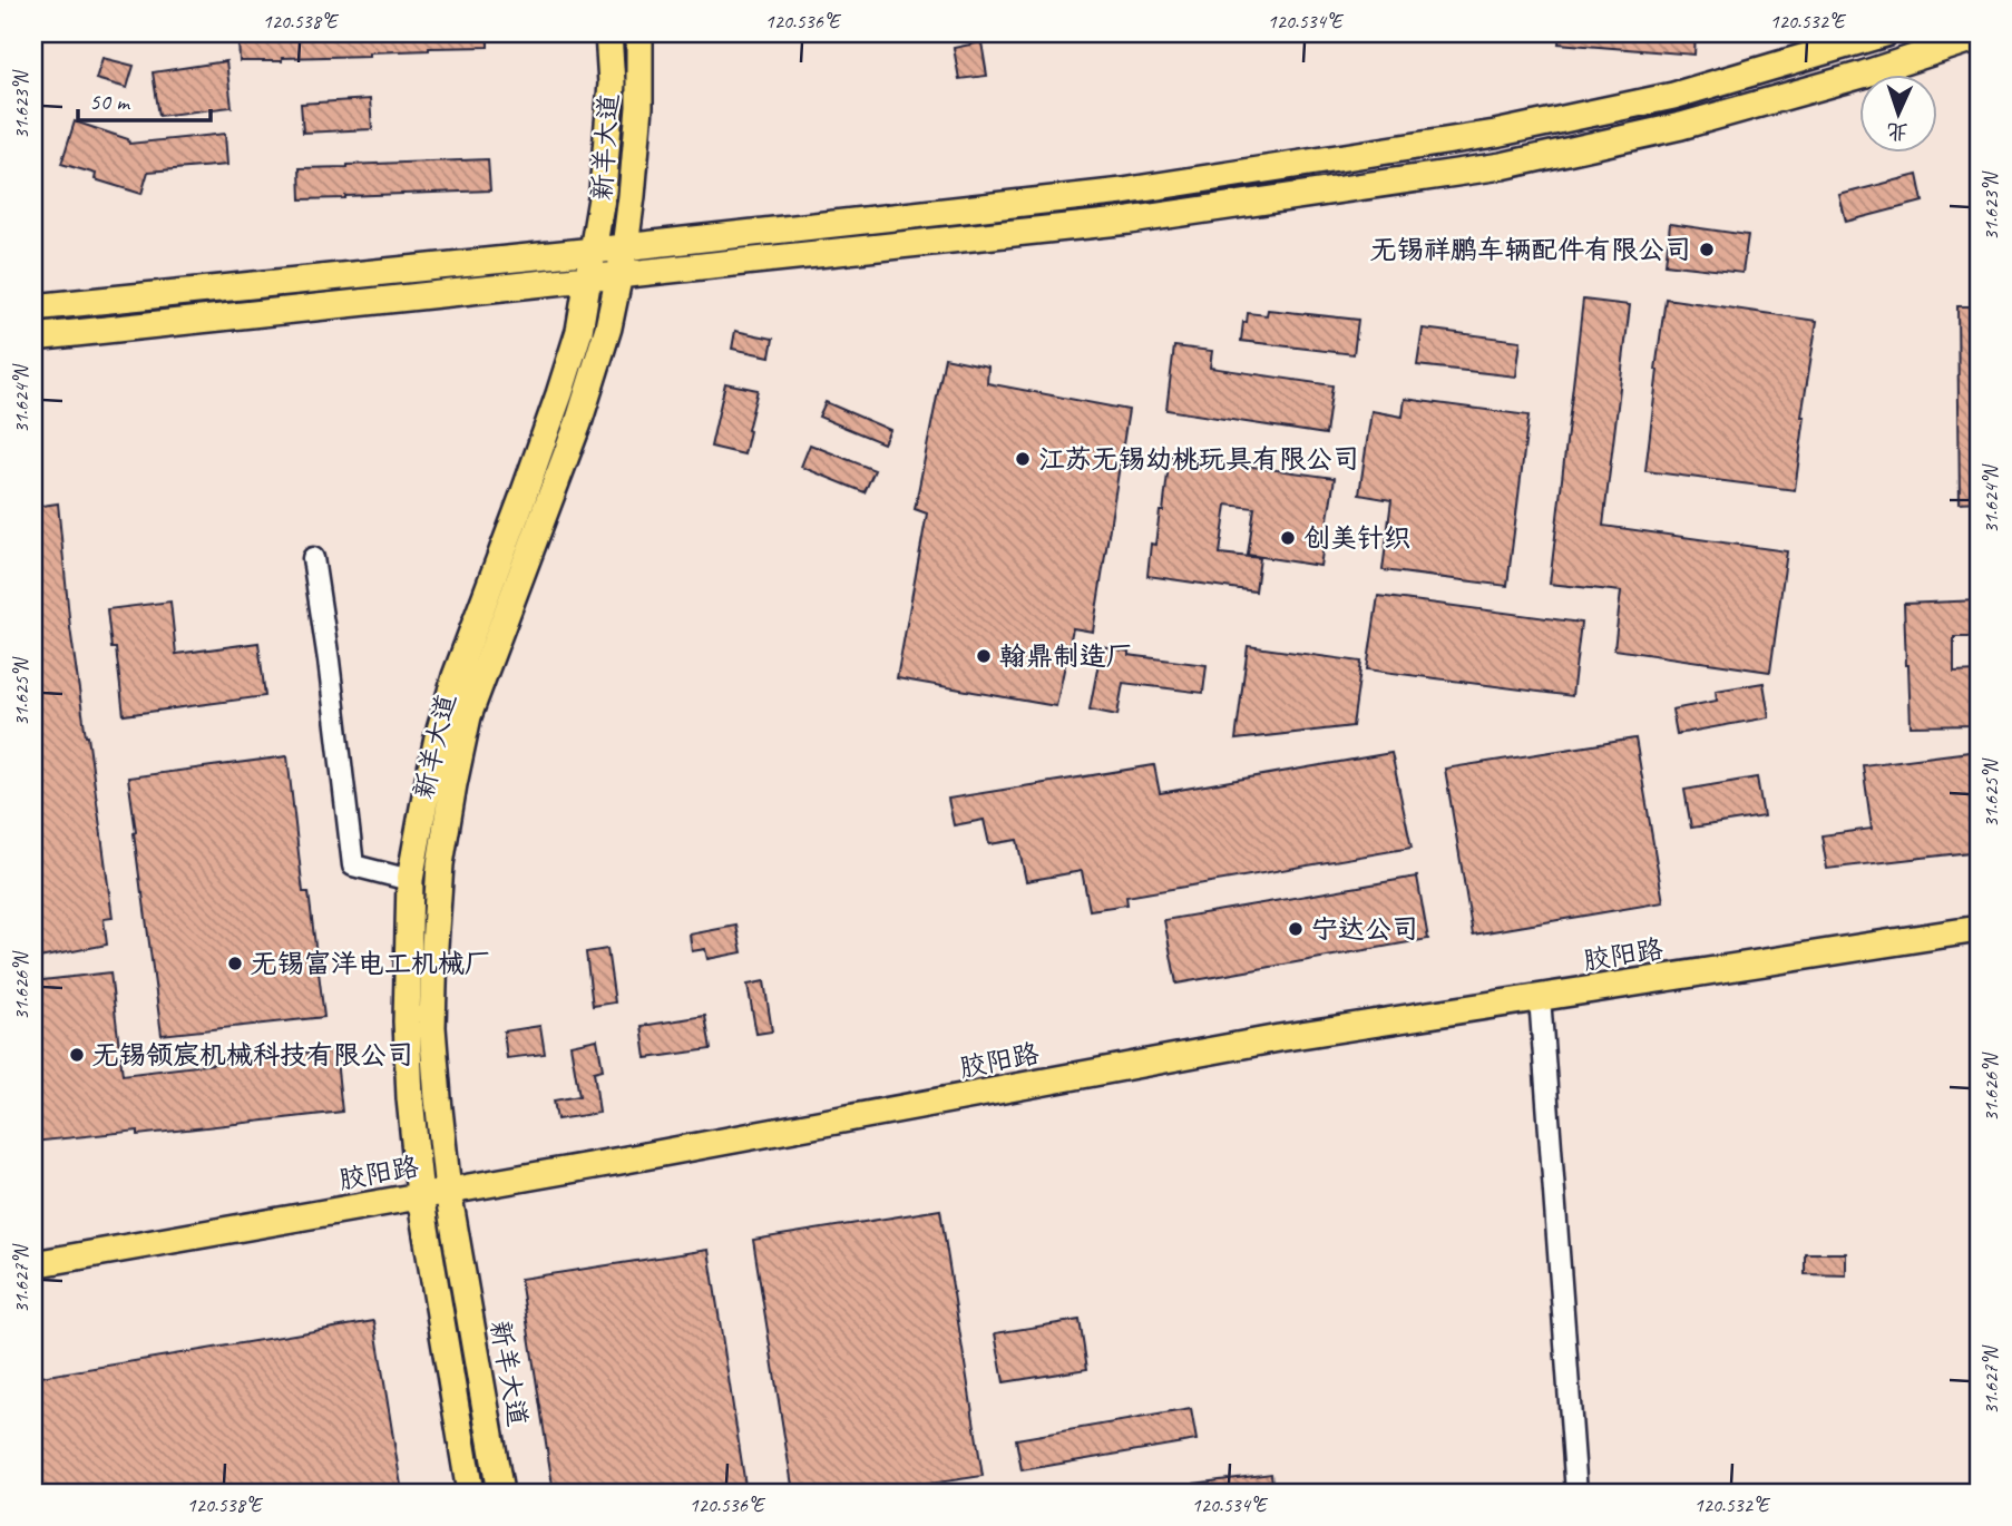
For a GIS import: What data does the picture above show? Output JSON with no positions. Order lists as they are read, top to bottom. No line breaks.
{"streets":{"main road":["新羊大道","胶阳路"]},"crossings":[["新羊大道","胶阳路"]],"places":["无锡祥鹏车辆配件有限公司","江苏无锡幼桃玩具有限公司","创美针织","翰鼎制造厂","宁达公司","无锡富洋电工机械厂","无锡领宸机械科技有限公司"],"scale_bar":"50 m","north":"bottom","coordinates":["120.538°E","120.536°E","120.534°E","120.532°E","31.623°N","31.624°N","31.625°N","31.626°N","31.627°N"]}
